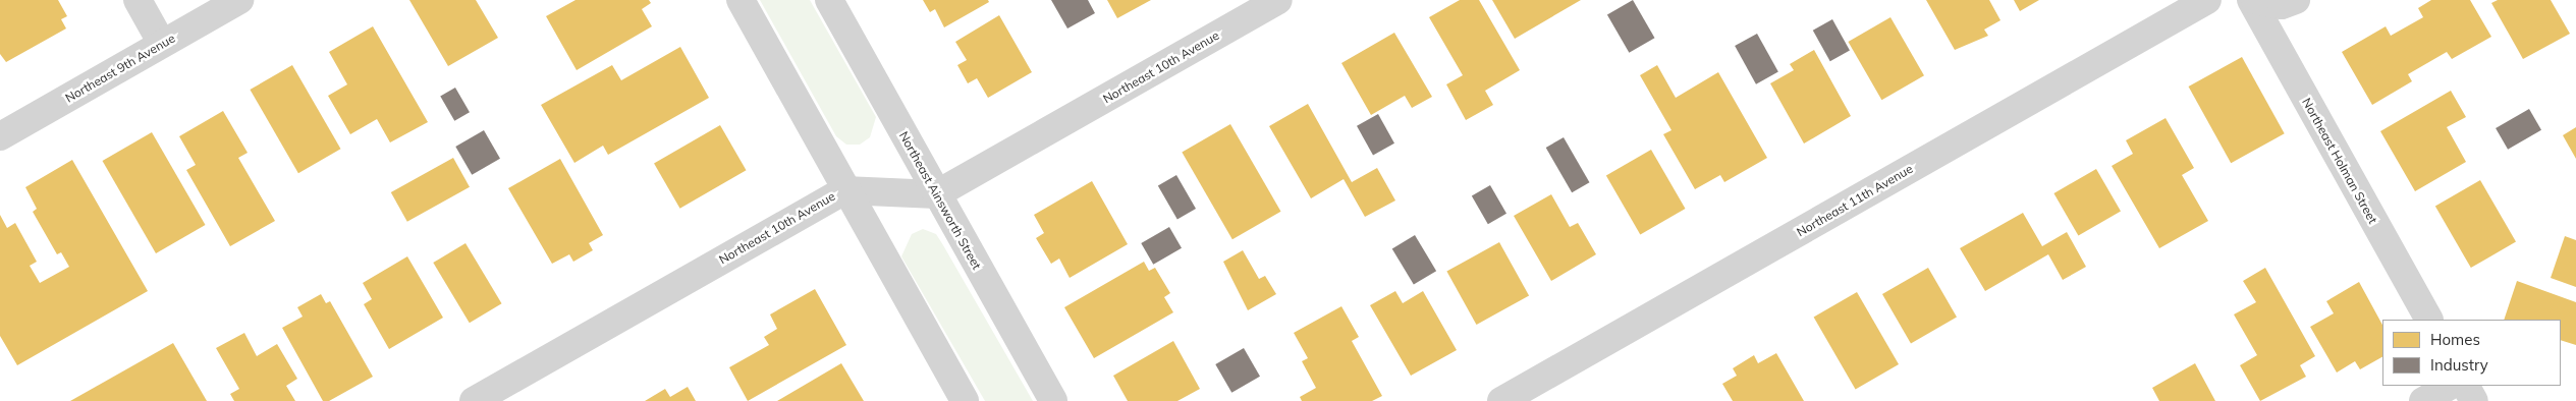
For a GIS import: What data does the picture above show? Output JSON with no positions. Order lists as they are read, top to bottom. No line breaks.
{"streets":{"street":["Northeast 10th Avenue","Northeast 9th Avenue","Northeast Holman Street","Northeast Ainsworth Street","Northeast 11th Avenue"]},"crossings":[["Northeast 10th Avenue","Northeast Ainsworth Street"]],"legend":["Homes","Industry"]}
